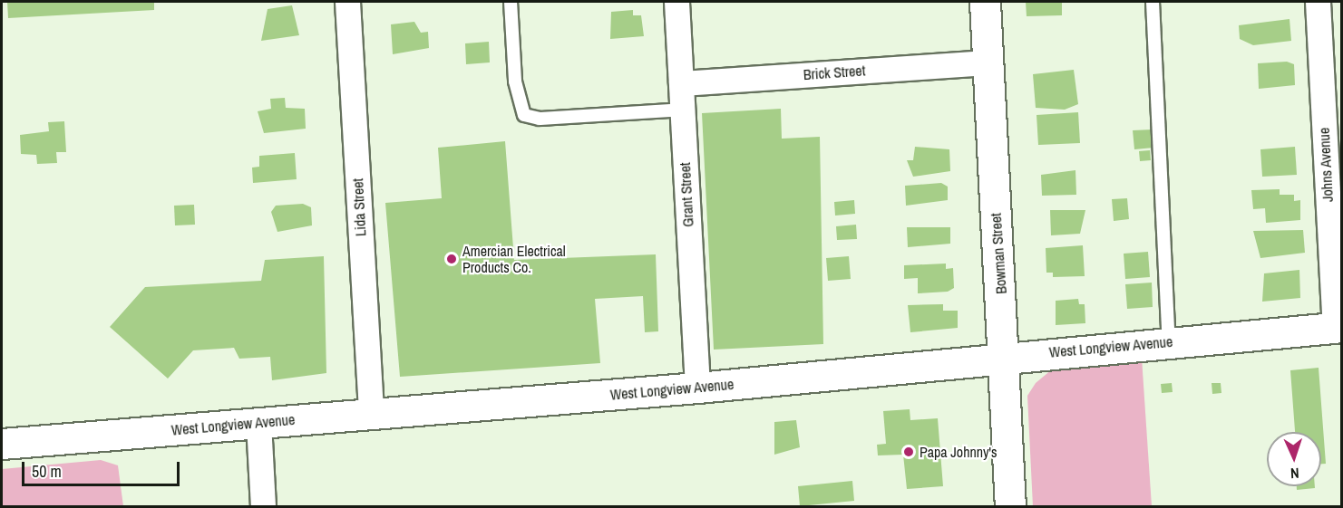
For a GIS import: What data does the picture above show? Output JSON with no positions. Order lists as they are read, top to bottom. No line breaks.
{"streets":{"street":["Brick Street","Johns Avenue","Grant Street","Lida Street","Bowman Street","West Longview Avenue"]},"crossings":[["Brick Street","Grant Street"],["Brick Street","Bowman Street"],["Johns Avenue","West Longview Avenue"],["Grant Street","West Longview Avenue"],["Lida Street","West Longview Avenue"],["Bowman Street","West Longview Avenue"]],"places":["Amercian Electrical Products Co.","Papa Johnny's"],"scale_bar":"50 m","north":"bottom"}
